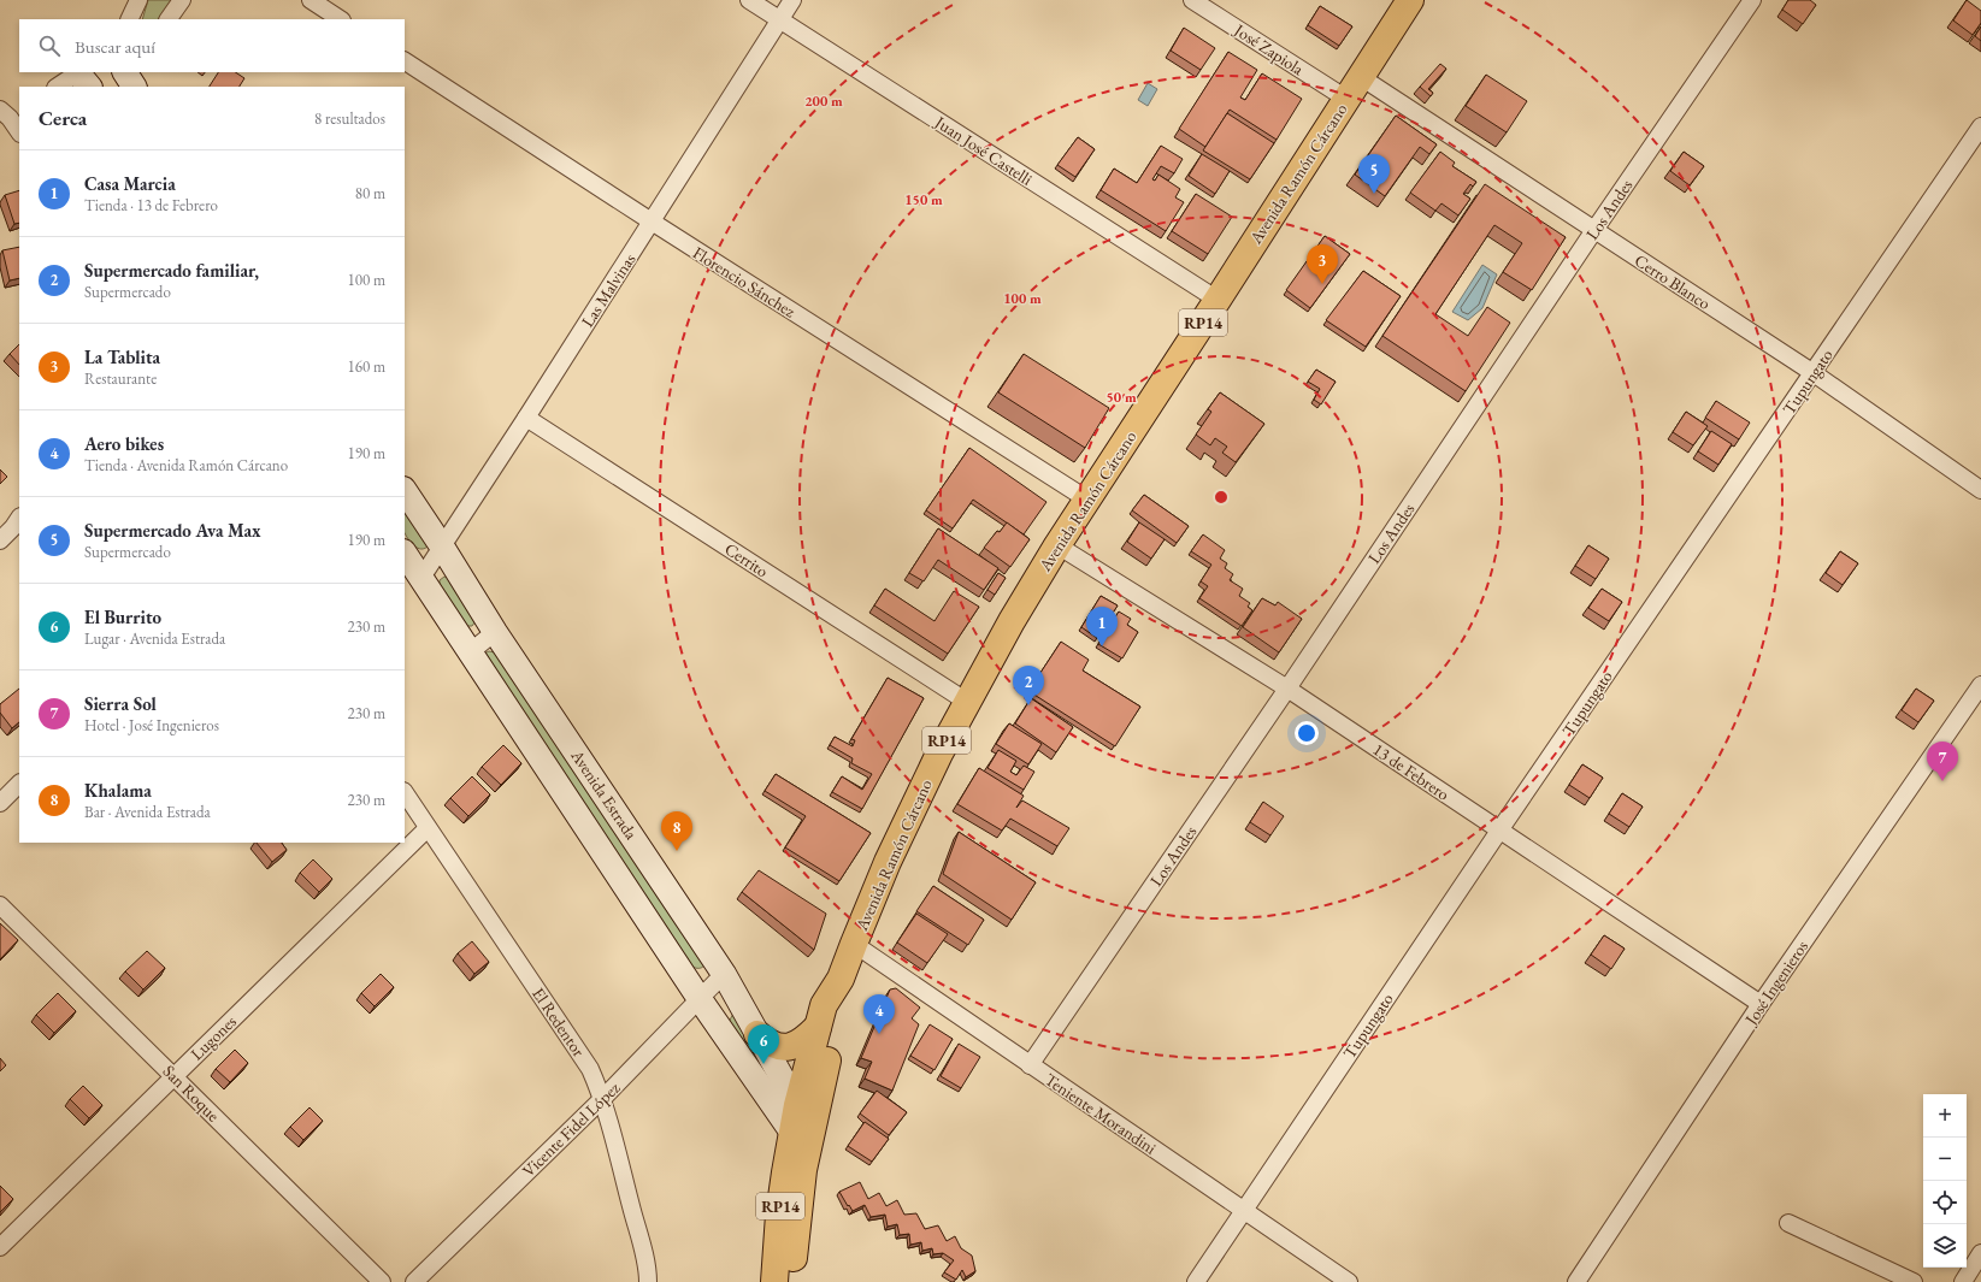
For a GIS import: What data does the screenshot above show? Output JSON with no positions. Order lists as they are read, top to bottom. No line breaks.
{"streets":{"main road":["Avenida Ramón Cárcano","RP14","Avenida Estrada"],"street":["José Zapiola","Juan José Castelli","Los Andes","Florencio Sánchez","Cerro Blanco","Las Malvinas","Tupungato","Cerrito","13 de Febrero","José Ingenieros","El Redentor","Lugones","San Roque","Teniente Morandini","Vicente Fidel López"]},"crossings":[["José Zapiola","Avenida Ramón Cárcano"],["Juan José Castelli","Avenida Ramón Cárcano"],["Juan José Castelli","Las Malvinas"],["Avenida Ramón Cárcano","Florencio Sánchez"],["Avenida Ramón Cárcano","Cerro Blanco"],["Avenida Ramón Cárcano","Cerrito"],["Avenida Ramón Cárcano","13 de Febrero"],["Avenida Ramón Cárcano","Avenida Estrada"],["Avenida Ramón Cárcano","Teniente Morandini"],["Los Andes","Cerro Blanco"],["Los Andes","13 de Febrero"],["Los Andes","Teniente Morandini"],["Florencio Sánchez","Las Malvinas"],["Cerro Blanco","Tupungato"],["Las Malvinas","Cerrito"],["Las Malvinas","Avenida Estrada"],["Tupungato","13 de Febrero"],["Tupungato","Teniente Morandini"],["13 de Febrero","José Ingenieros"],["Avenida Estrada","Vicente Fidel López"],["El Redentor","Lugones"],["El Redentor","Vicente Fidel López"],["Lugones","San Roque"]],"page":{"search":"Buscar aquí","heading":["Cerca","8 resultados"],"list":[{"mark":"1","name":"Casa Marcia","note":"Tienda · 13 de Febrero","value":"80 m"},{"mark":"2","name":"Supermercado familiar,","note":"Supermercado","value":"100 m"},{"mark":"3","name":"La Tablita","note":"Restaurante","value":"160 m"},{"mark":"4","name":"Aero bikes","note":"Tienda · Avenida Ramón Cárcano","value":"190 m"},{"mark":"5","name":"Supermercado Ava Max","note":"Supermercado","value":"190 m"},{"mark":"6","name":"El Burrito","note":"Lugar · Avenida Estrada","value":"230 m"},{"mark":"7","name":"Sierra Sol","note":"Hotel · José Ingenieros","value":"230 m"},{"mark":"8","name":"Khalama","note":"Bar · Avenida Estrada","value":"230 m"}],"pins":["5","3","1","2","7","8","4","6"],"map_buttons":["+","−"]},"rings":["200 m","150 m","100 m","50 m"]}
